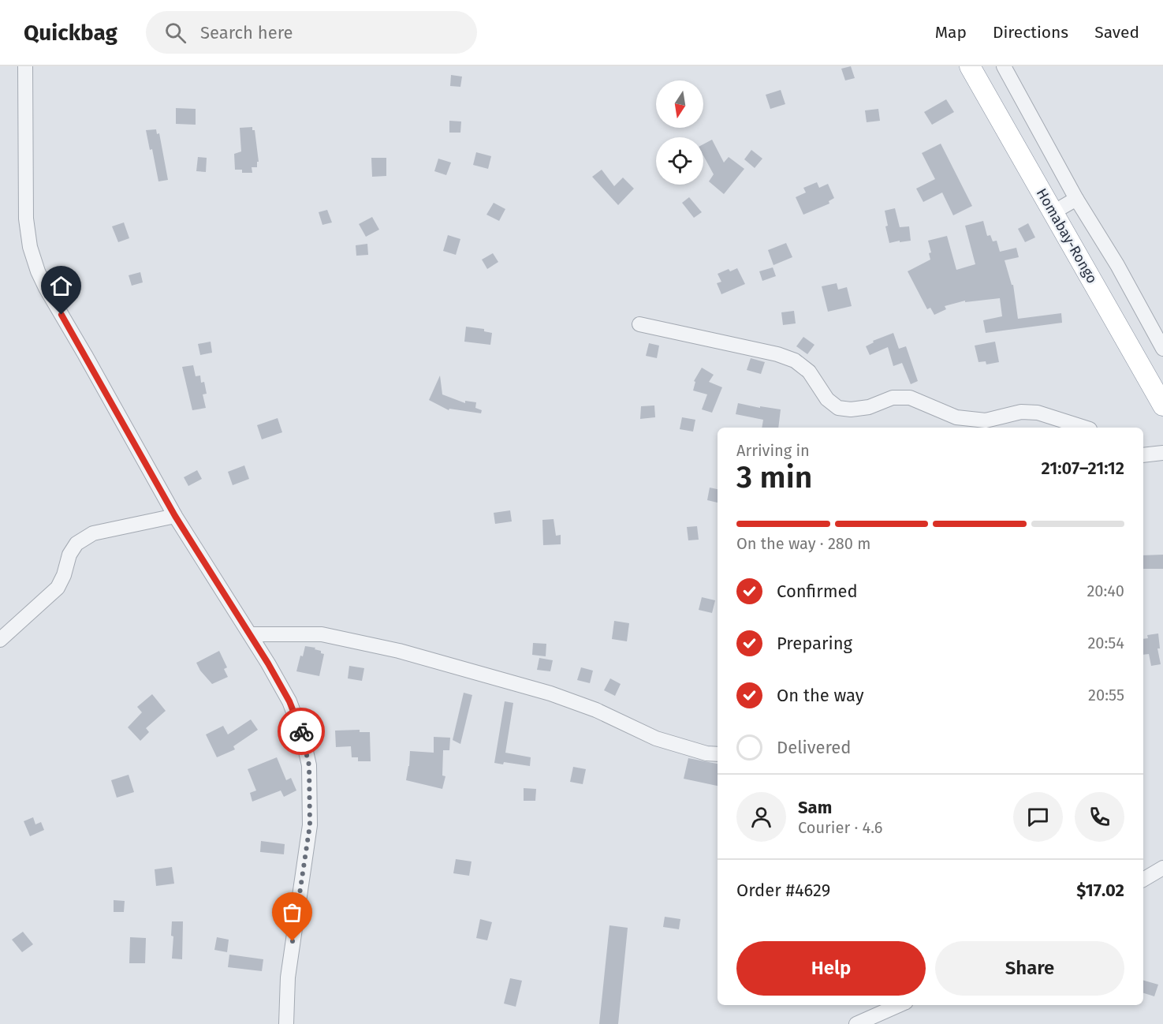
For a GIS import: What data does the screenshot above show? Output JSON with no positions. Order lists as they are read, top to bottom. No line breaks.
{"streets":{"highway":["Homabay-Rongo"]},"north":"bottom","page":{"header":"Quickbag","search":"Search here","nav":["Map","Directions","Saved"],"heading":["3 min","Arriving in","21:07–21:12"],"panel":["Sam","Courier · 4.6","Order #4629","$17.02"],"bar":"On the way · 280 m","list":[["Confirmed","20:40"],["Preparing","20:54"],["On the way","20:55"],"Delivered"],"buttons":["Help","Share"]}}
